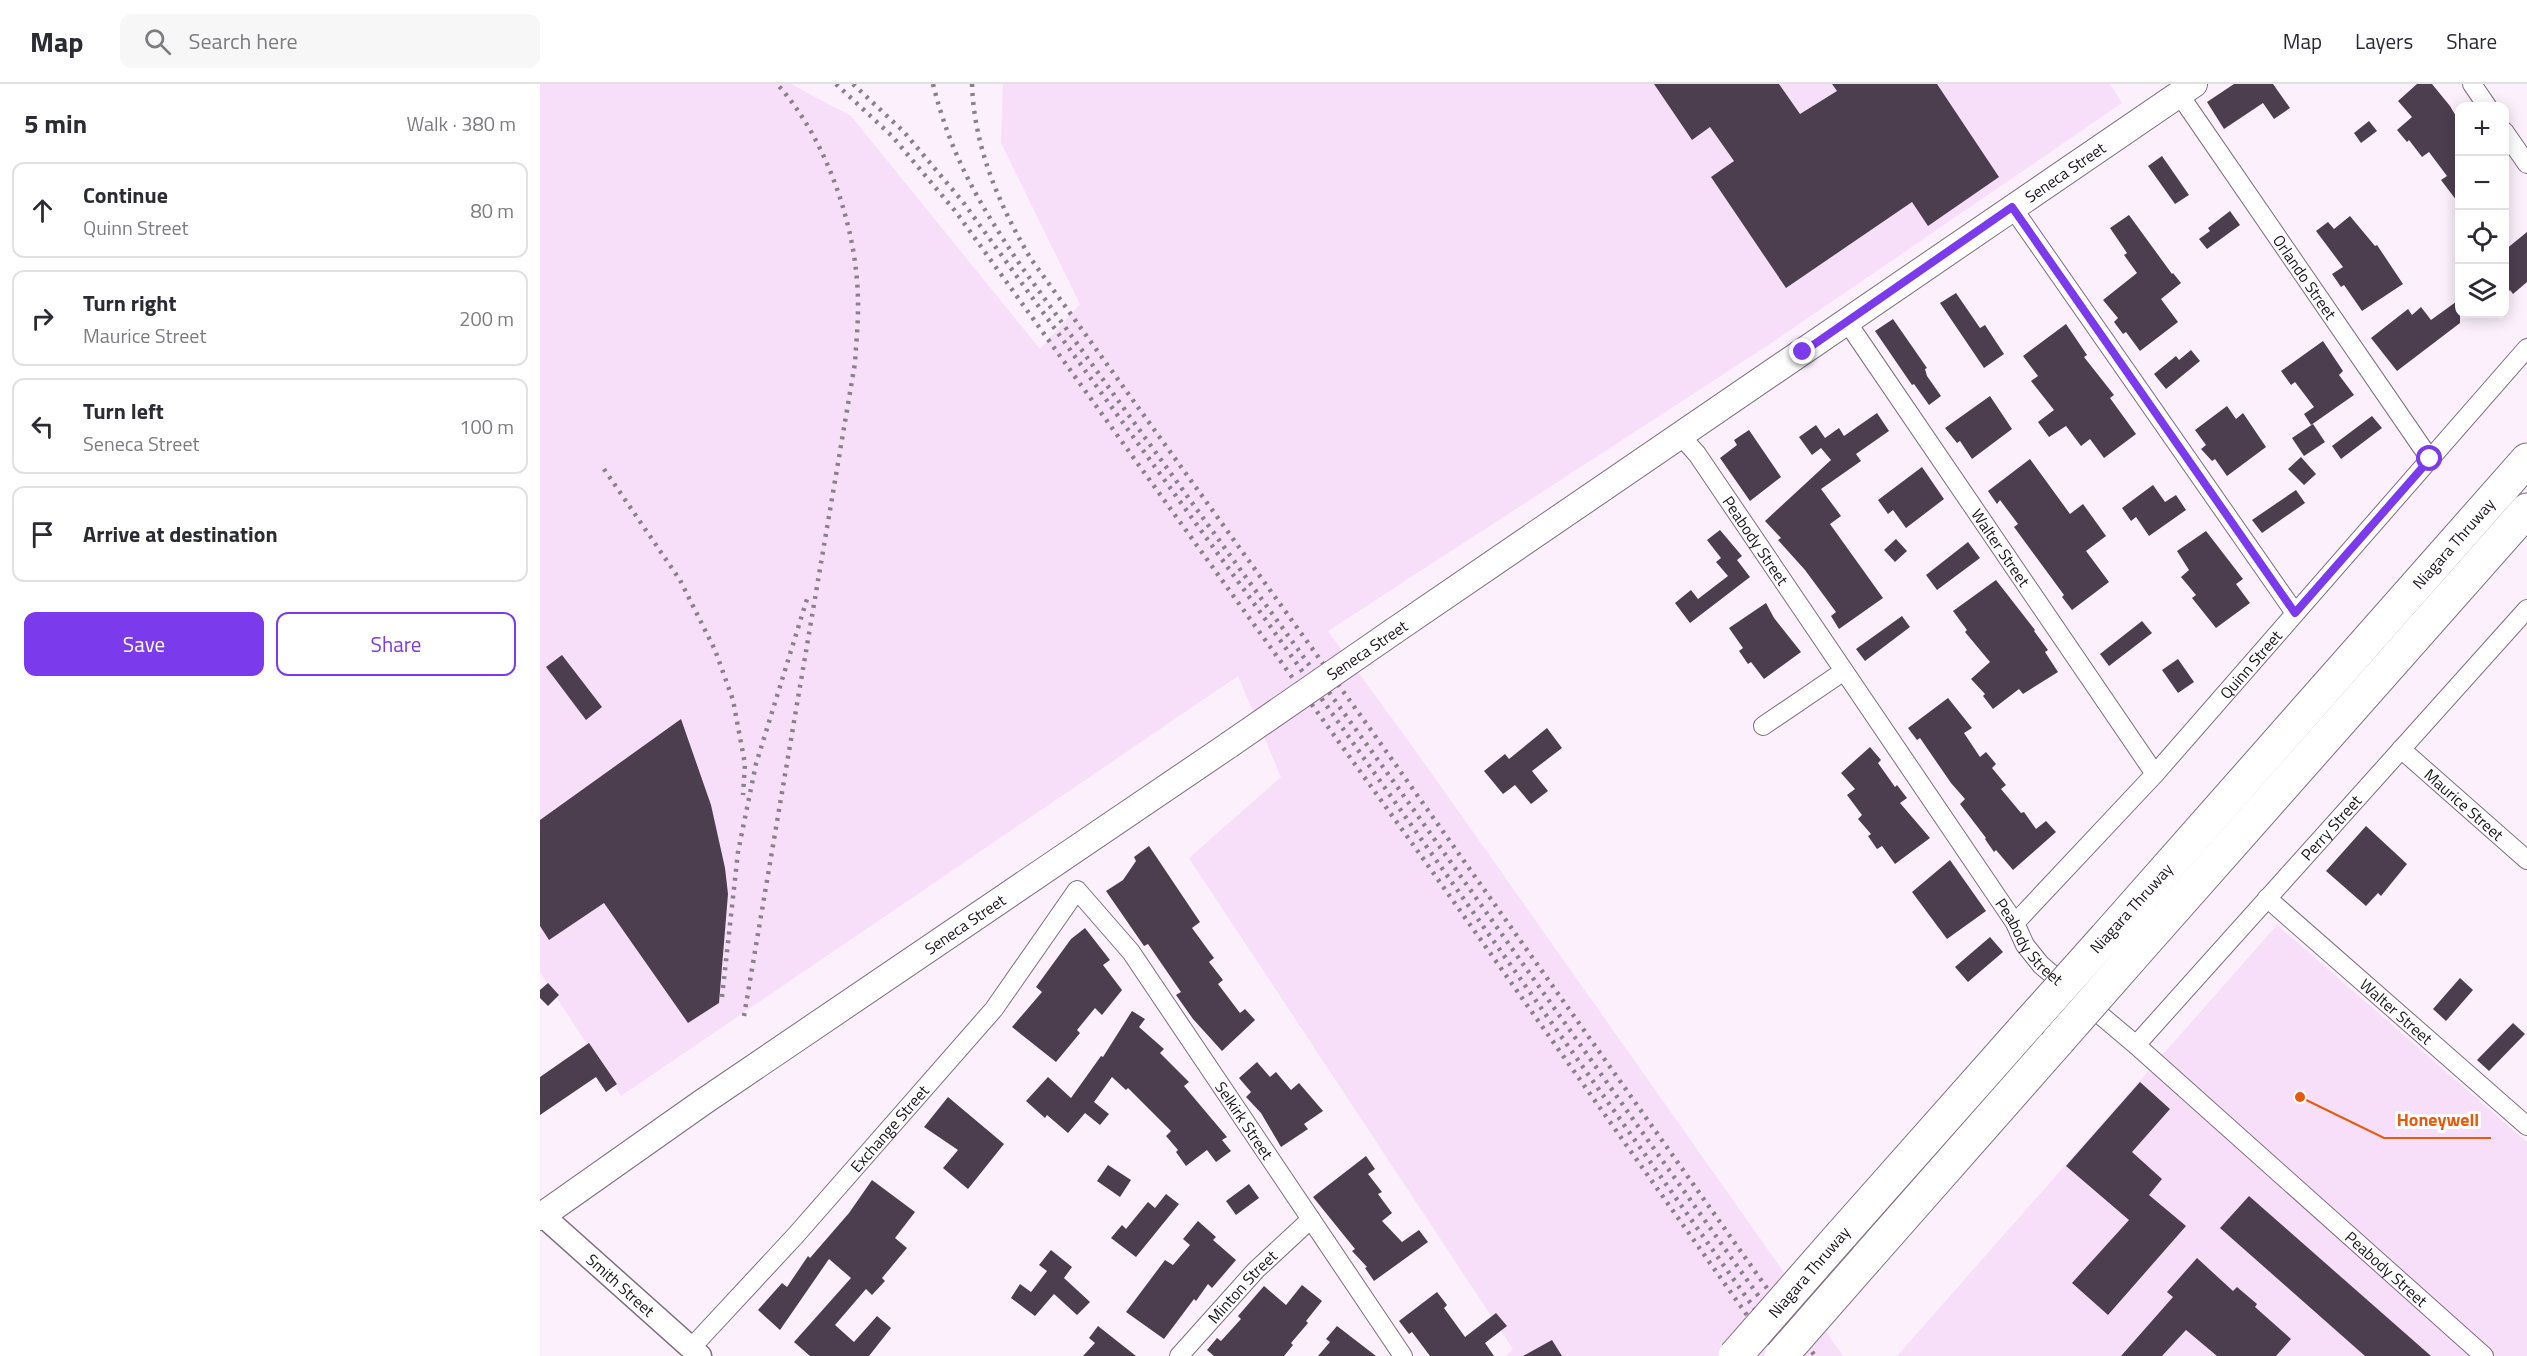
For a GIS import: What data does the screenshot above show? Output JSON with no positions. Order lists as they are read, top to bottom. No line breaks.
{"streets":{"highway":["Niagara Thruway"],"main road":["Seneca Street"],"street":["Orlando Street","Peabody Street","Walter Street","Quinn Street","Maurice Street","Perry Street","Selkirk Street","Exchange Street","Smith Street","Minton Street"]},"crossings":[["Seneca Street","Orlando Street"],["Seneca Street","Peabody Street"],["Seneca Street","Walter Street"],["Seneca Street","Smith Street"],["Orlando Street","Quinn Street"],["Peabody Street","Quinn Street"],["Peabody Street","Perry Street"],["Walter Street","Quinn Street"],["Walter Street","Perry Street"],["Maurice Street","Perry Street"],["Selkirk Street","Exchange Street"],["Selkirk Street","Minton Street"],["Exchange Street","Smith Street"]],"places":["Honeywell"],"page":{"header":"Map","search":"Search here","nav":["Map","Layers","Share"],"heading":["5 min","Walk · 380 m"],"map_buttons":["+","−"],"list":[["Continue","Quinn Street","80 m"],["Turn right","Maurice Street","200 m"],["Turn left","Seneca Street","100 m"],"Arrive at destination"],"buttons":["Save","Share"]}}
